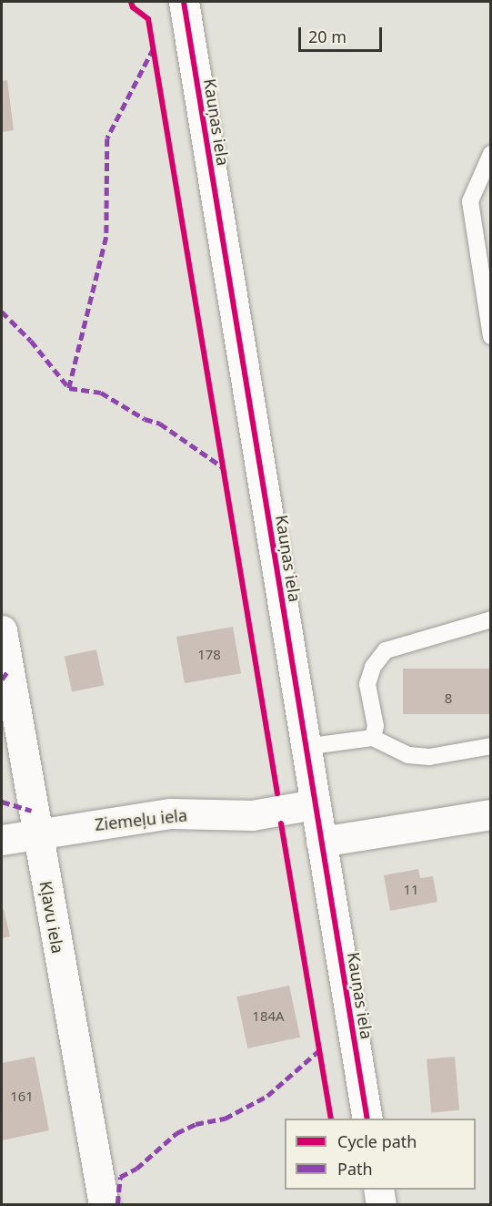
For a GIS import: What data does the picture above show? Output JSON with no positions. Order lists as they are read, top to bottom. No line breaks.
{"streets":{"street":["Kauņas iela","Ziemeļu iela","Kļavu iela"]},"crossings":[["Kauņas iela","Ziemeļu iela"],["Ziemeļu iela","Kļavu iela"]],"house_numbers":["178","8","11","184A","161"],"legend":["Cycle path","Path"],"scale_bar":"20 m"}
